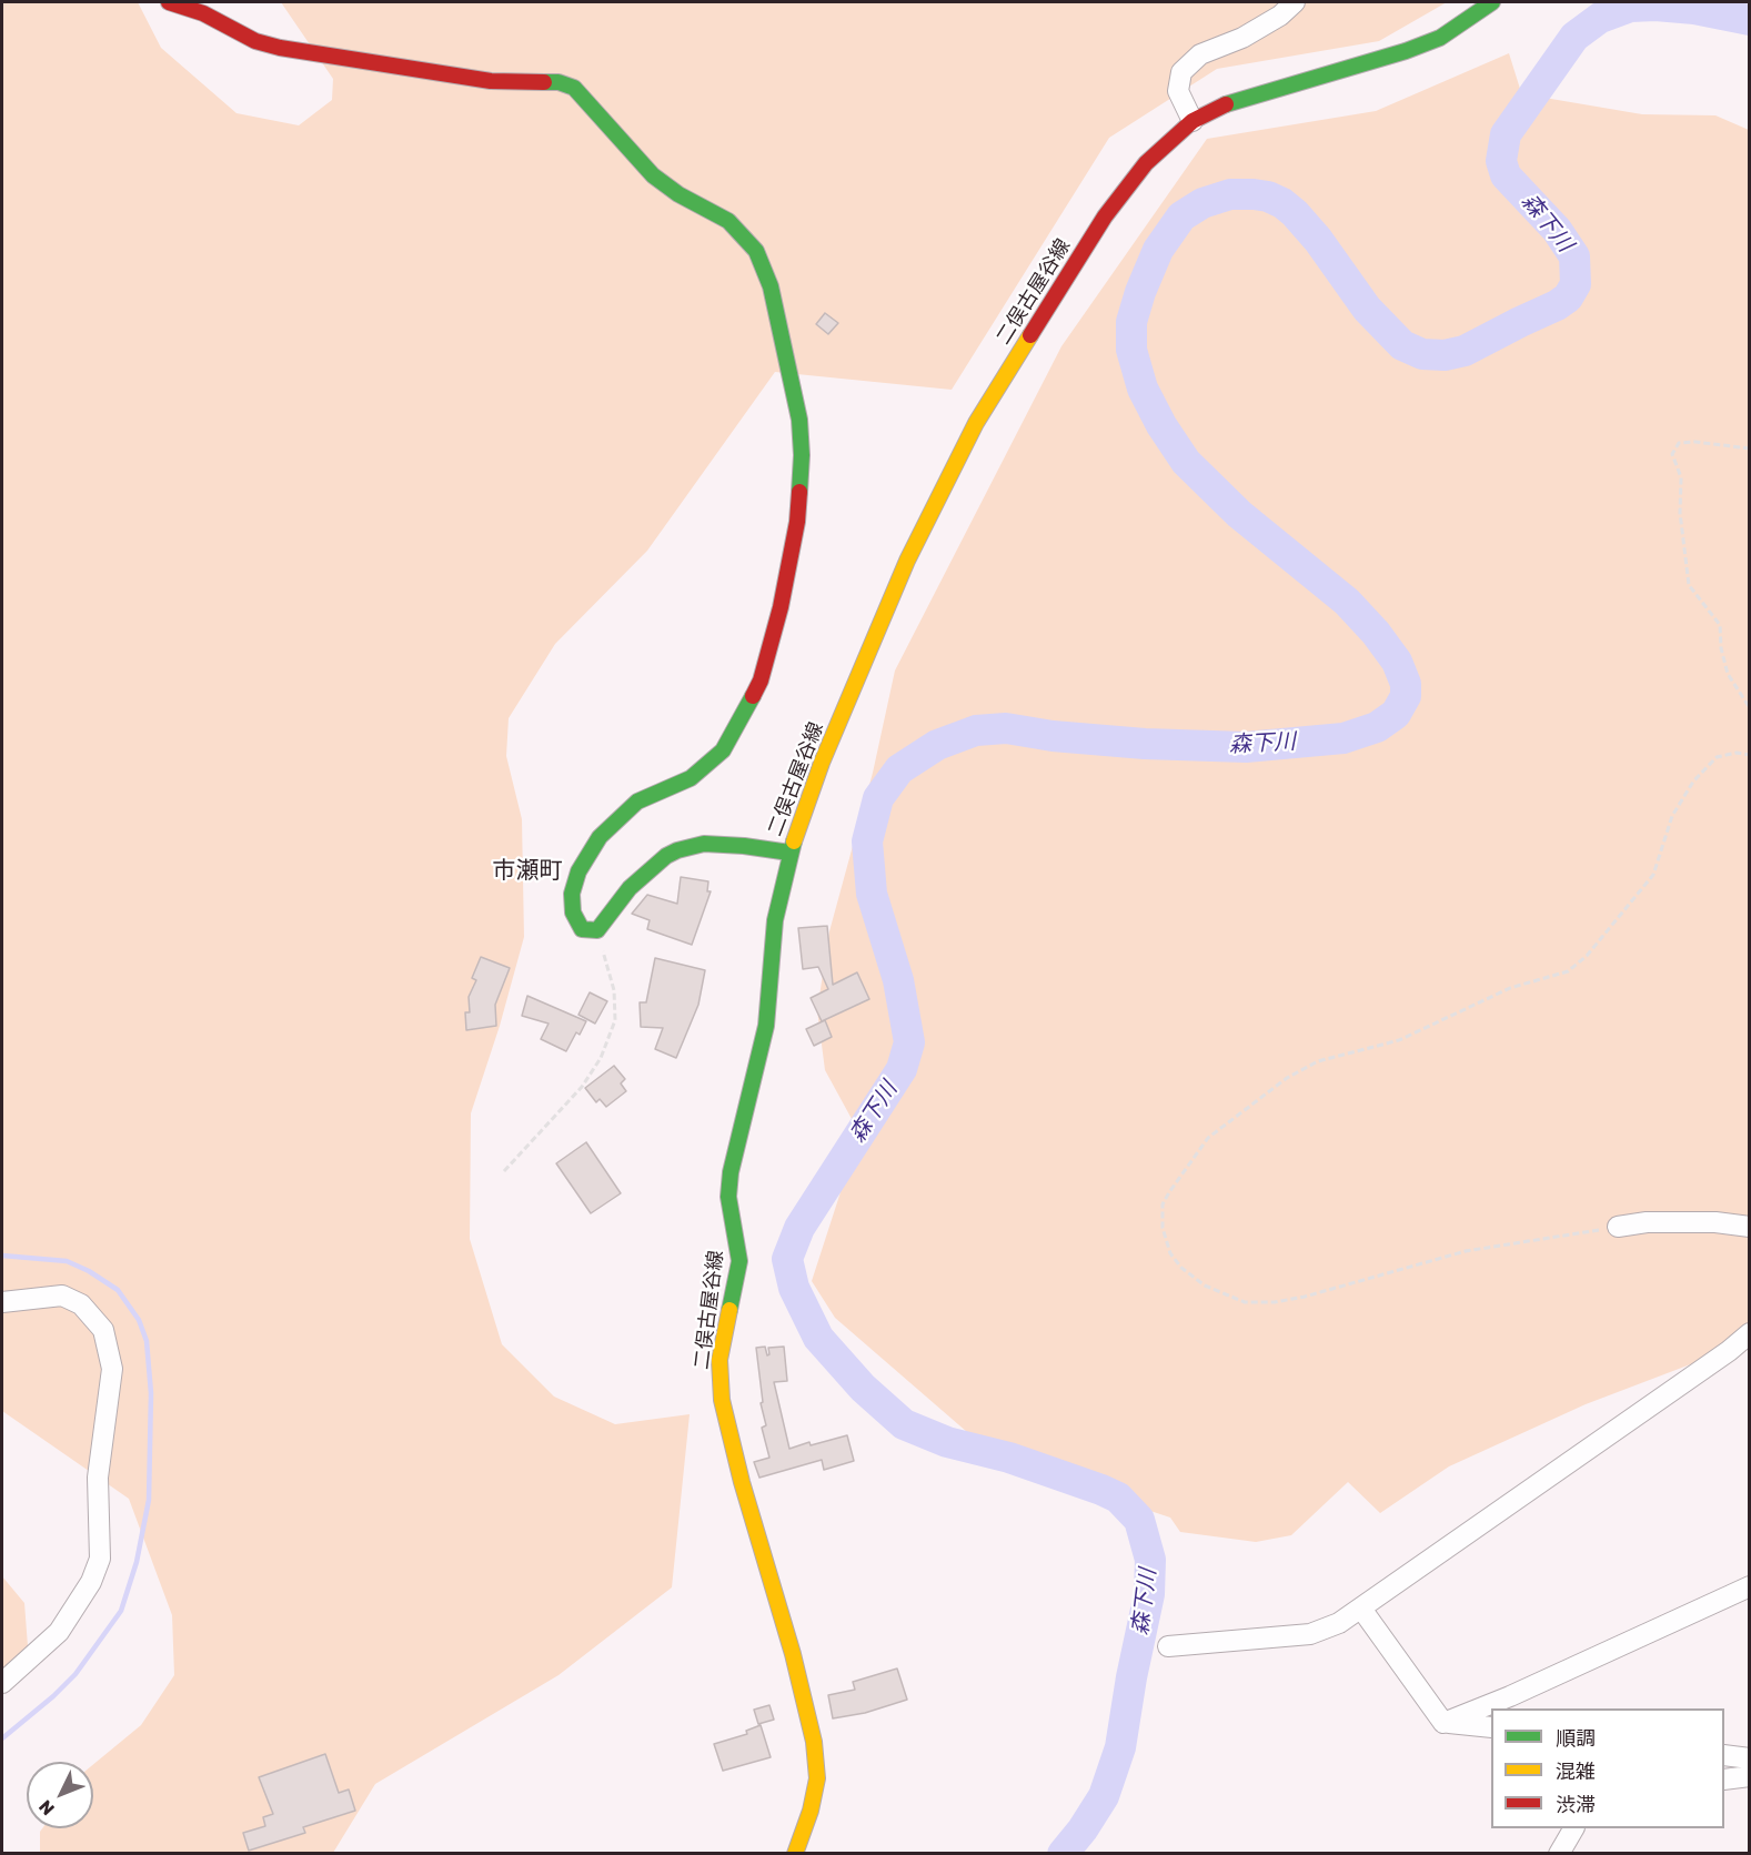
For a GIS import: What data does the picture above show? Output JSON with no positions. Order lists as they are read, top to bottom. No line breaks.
{"streets":{"main road":["二俣古屋谷線"]},"districts":["市瀬町"],"water":["森下川"],"legend":["順調","混雑","渋滞"],"north":"bottom left"}
